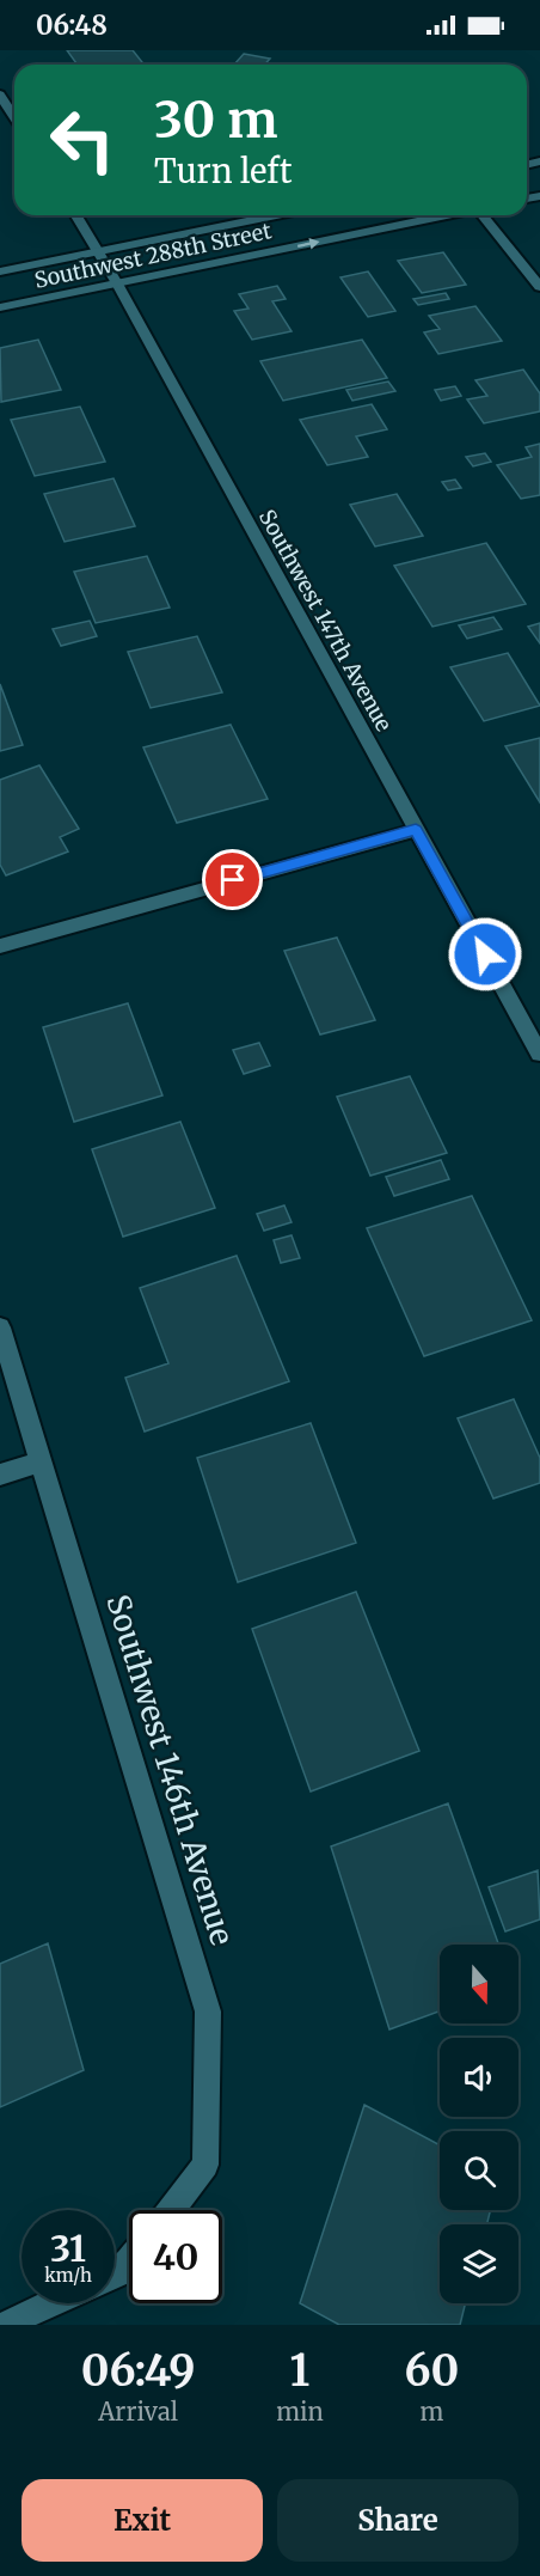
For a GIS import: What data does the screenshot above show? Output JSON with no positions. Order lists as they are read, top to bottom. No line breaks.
{"streets":{"street":["Southwest 288th Street","Southwest 147th Avenue","Southwest 146th Avenue"]},"crossings":[["Southwest 288th Street","Southwest 147th Avenue"]],"north":"bottom","page":{"status":"06:48","turn":["30 m","Turn left"],"speed":"31 km/h","limit":"40","eta":["06:49","Arrival","1","min","60","m"],"buttons":["Exit","Share"]}}
